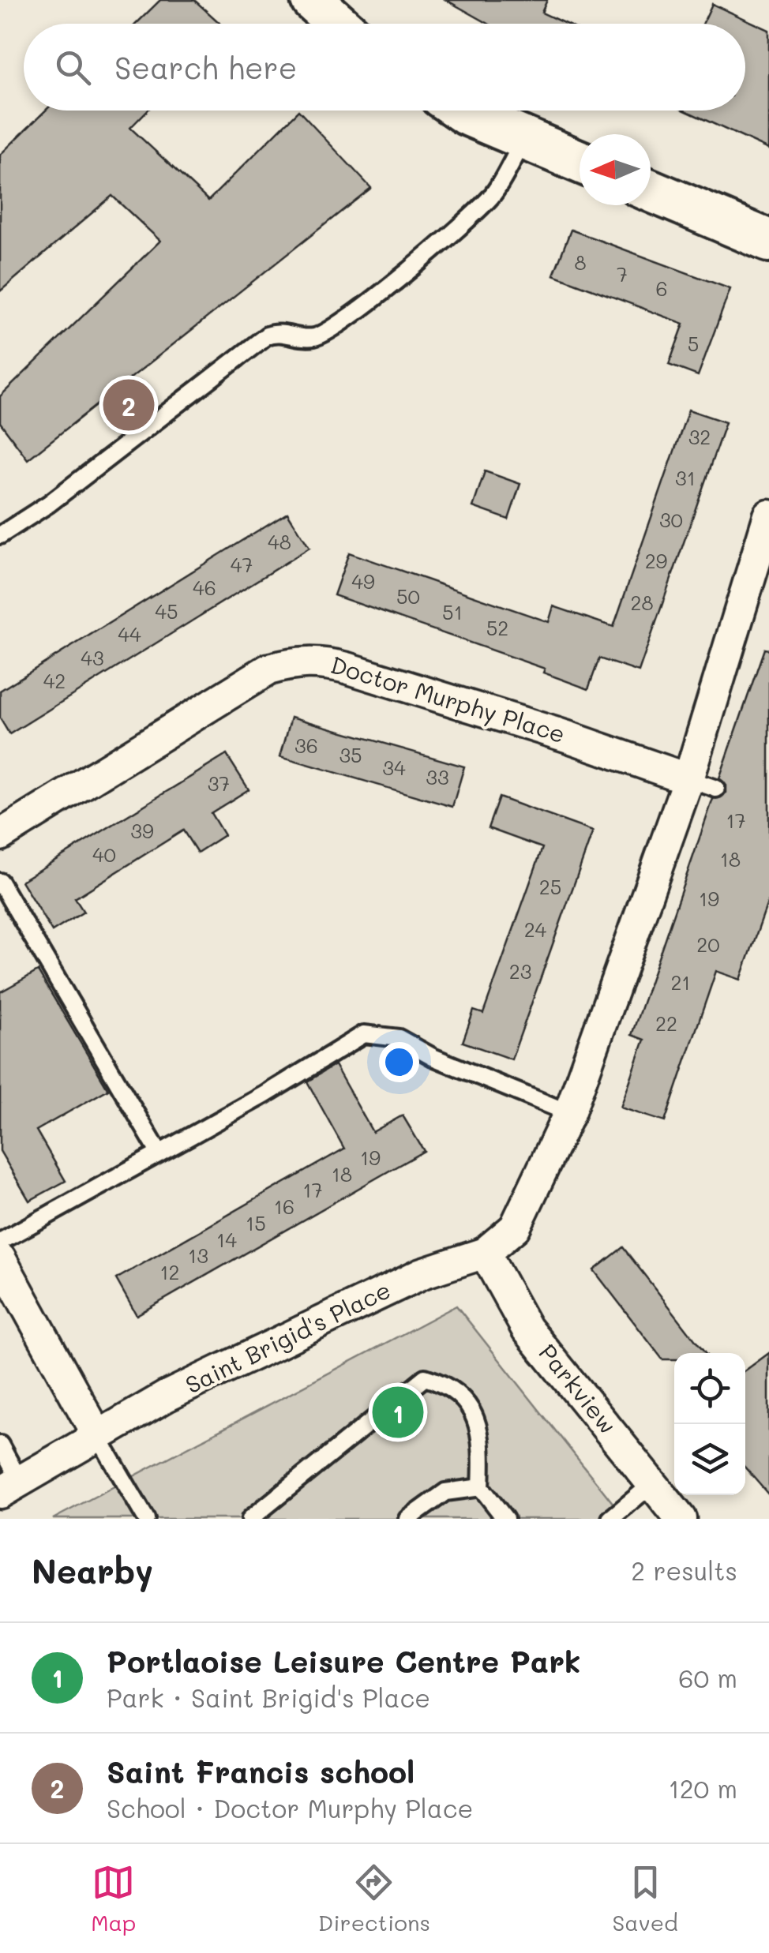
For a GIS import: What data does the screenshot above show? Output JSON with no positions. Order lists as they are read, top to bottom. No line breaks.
{"streets":{"street":["Doctor Murphy Place","Saint Brigid's Place","Parkview"]},"crossings":[["Saint Brigid's Place","Parkview"]],"house_numbers":["8","7","6","5","32","31","30","48","29","47","49","46","50","28","45","51","52","44","43","42","36","35","34","33","37","17","39","40","18","25","19","24","20","23","21","22","19","18","17","16","15","14","13","12"],"north":"left","page":{"search":"Search here","pins":["2","1"],"heading":["Nearby","2 results"],"list":[{"mark":"1","name":"Portlaoise Leisure Centre Park","note":"Park · Saint Brigid's Place","value":"60 m"},{"mark":"2","name":"Saint Francis school","note":"School · Doctor Murphy Place","value":"120 m"}],"nav":["Map","Directions","Saved"]}}
